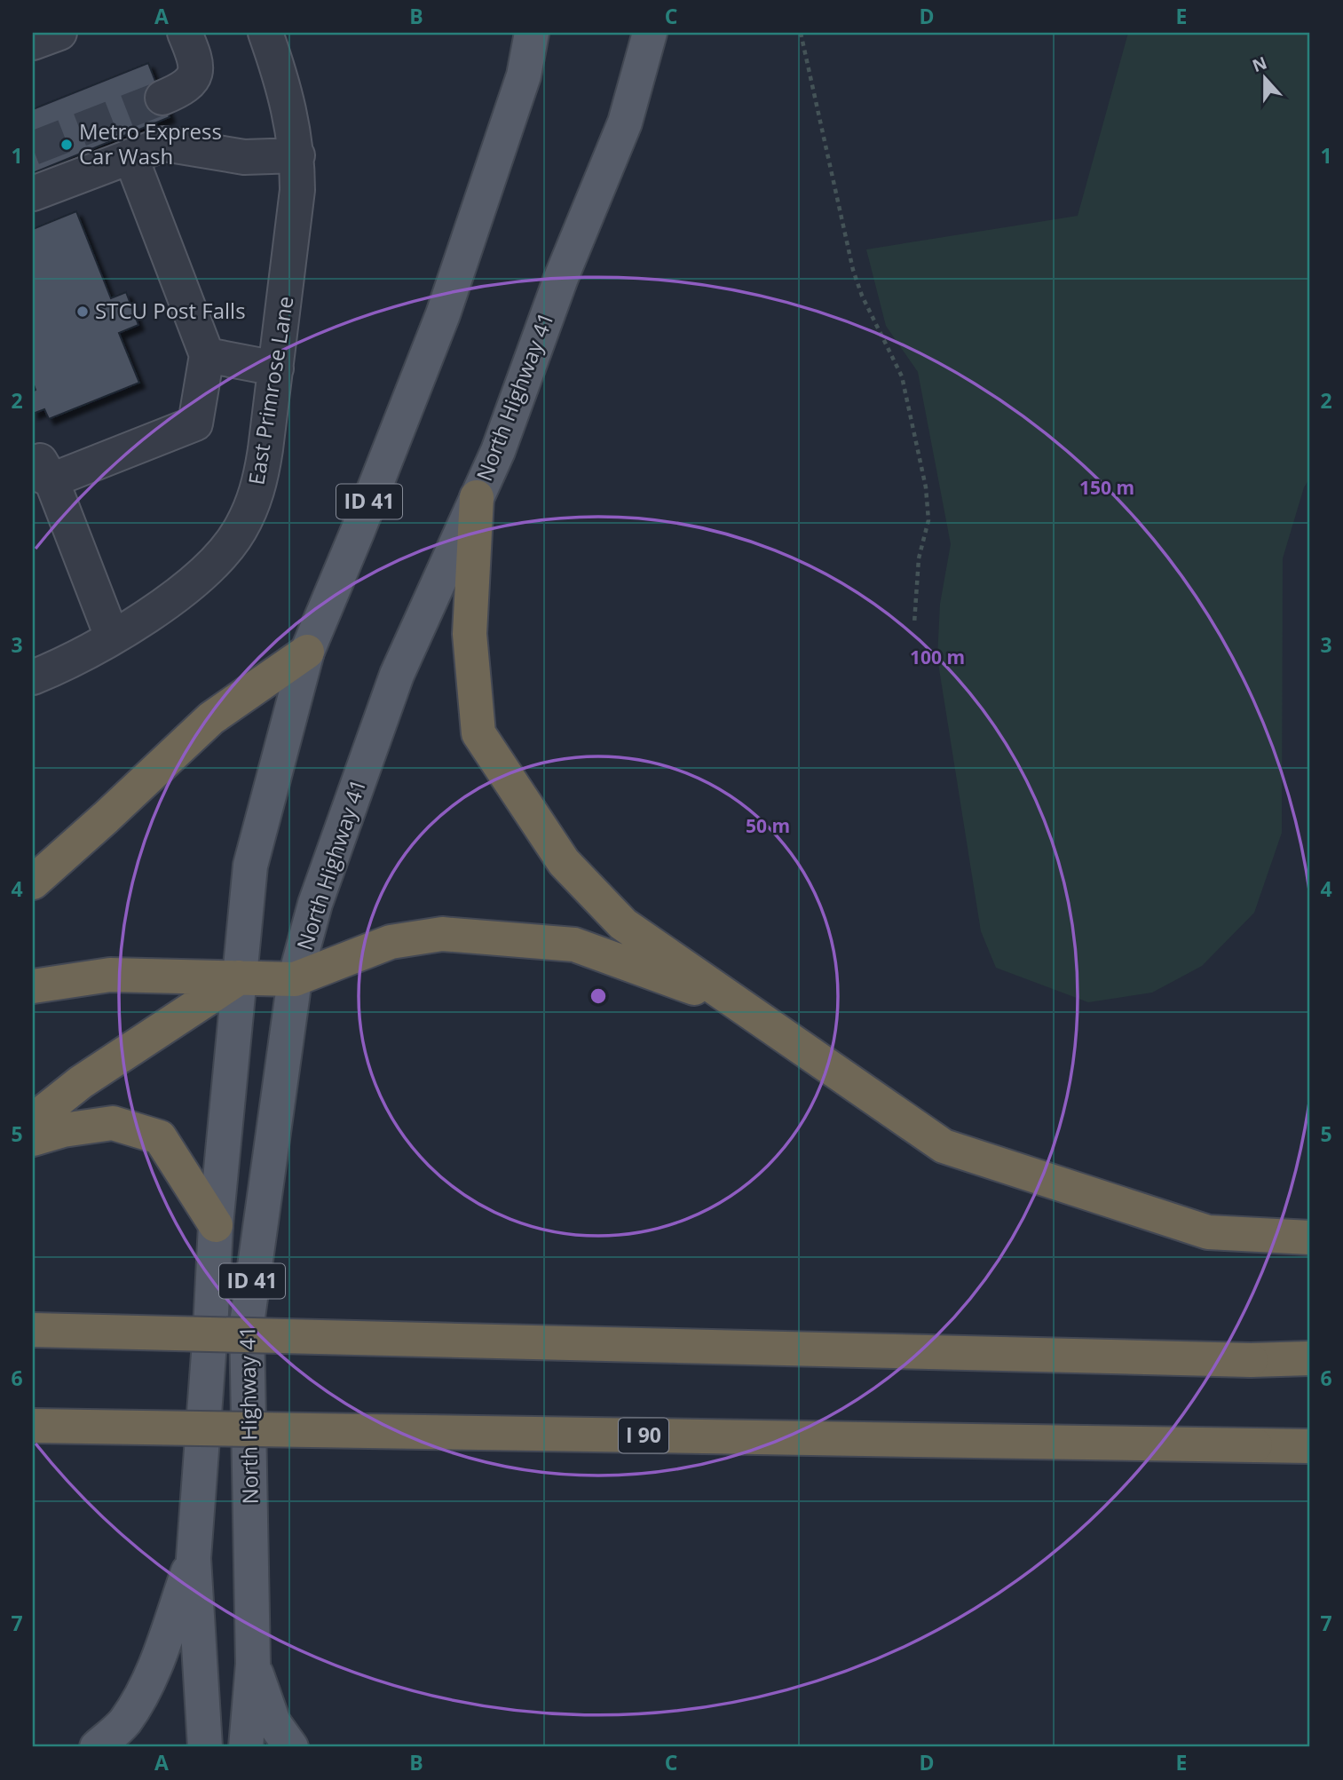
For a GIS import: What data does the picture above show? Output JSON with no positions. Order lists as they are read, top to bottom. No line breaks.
{"streets":{"highway":["I 90"],"main road":["North Highway 41","ID 41"],"street":["East Primrose Lane"]},"places":["Metro Express Car Wash","STCU Post Falls"],"north":"top","grid":{"columns":["A","B","C","D","E"],"rows":["1","2","3","4","5","6","7"]},"rings":["150 m","100 m","50 m"]}
